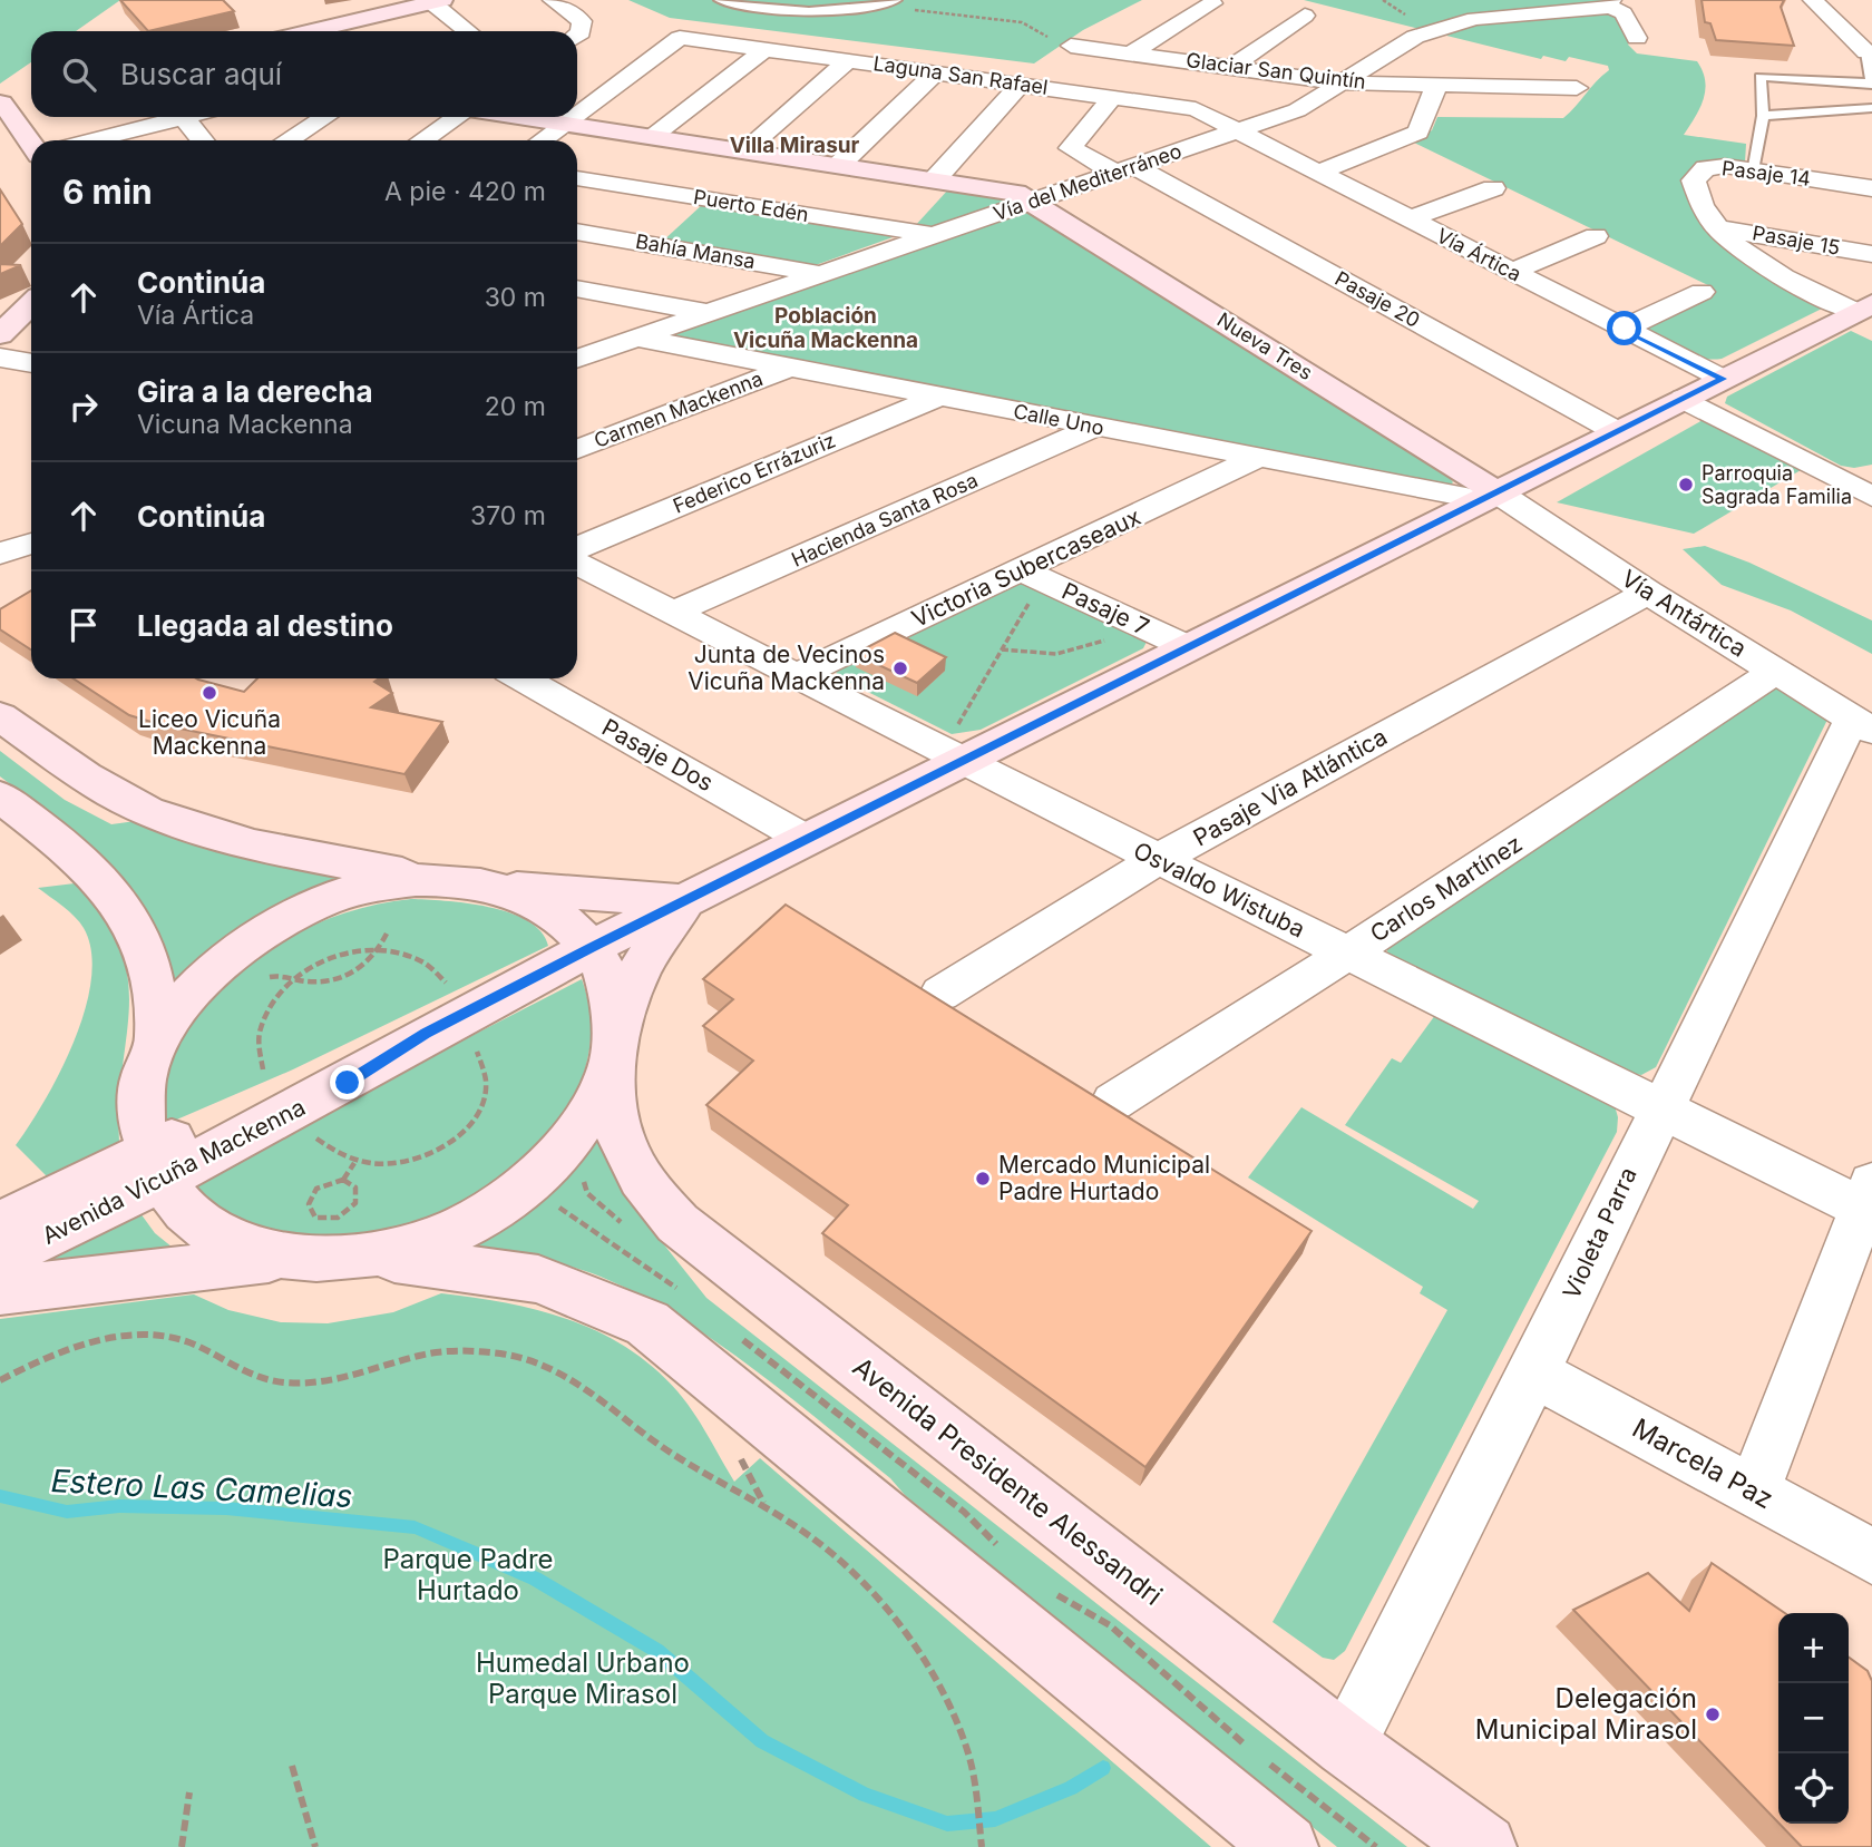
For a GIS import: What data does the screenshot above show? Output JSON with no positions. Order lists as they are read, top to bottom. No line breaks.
{"streets":{"street":["Glaciar San Quintín","Laguna San Rafael","Pasaje 14","Vía del Mediterráneo","Puerto Edén","Pasaje 15","Bahía Mansa","Vía Ártica","Pasaje 20","Nueva Tres","Carmen Mackenna","Calle Uno","Federico Errázuriz","Hacienda Santa Rosa","Victoria Subercaseaux","Pasaje 7","Vía Antártica","Pasaje Dos","Pasaje Via Atlántica","Carlos Martínez","Osvaldo Wistuba","Avenida Vicuña Mackenna","Violeta Parra","Marcela Paz","Avenida Presidente Alessandri"]},"crossings":[["Glaciar San Quintín","Vía del Mediterráneo"],["Laguna San Rafael","Vía del Mediterráneo"],["Laguna San Rafael","Vía Ártica"],["Laguna San Rafael","Pasaje 20"],["Pasaje 14","Pasaje 15"],["Pasaje 14","Avenida Vicuña Mackenna"],["Vía del Mediterráneo","Puerto Edén"],["Vía del Mediterráneo","Bahía Mansa"],["Vía del Mediterráneo","Vía Ártica"],["Vía del Mediterráneo","Pasaje 20"],["Vía del Mediterráneo","Nueva Tres"],["Vía del Mediterráneo","Calle Uno"],["Vía Ártica","Avenida Vicuña Mackenna"],["Pasaje 20","Avenida Vicuña Mackenna"],["Nueva Tres","Calle Uno"],["Nueva Tres","Vía Antártica"],["Nueva Tres","Avenida Vicuña Mackenna"],["Carmen Mackenna","Calle Uno"],["Calle Uno","Federico Errázuriz"],["Calle Uno","Hacienda Santa Rosa"],["Calle Uno","Victoria Subercaseaux"],["Calle Uno","Vía Antártica"],["Calle Uno","Avenida Vicuña Mackenna"],["Hacienda Santa Rosa","Osvaldo Wistuba"],["Victoria Subercaseaux","Pasaje 7"],["Victoria Subercaseaux","Osvaldo Wistuba"],["Pasaje 7","Avenida Vicuña Mackenna"],["Vía Antártica","Pasaje Via Atlántica"],["Vía Antártica","Carlos Martínez"],["Vía Antártica","Avenida Vicuña Mackenna"],["Vía Antártica","Violeta Parra"],["Pasaje Dos","Avenida Vicuña Mackenna"],["Pasaje Via Atlántica","Osvaldo Wistuba"],["Carlos Martínez","Osvaldo Wistuba"],["Osvaldo Wistuba","Avenida Vicuña Mackenna"],["Osvaldo Wistuba","Violeta Parra"],["Avenida Vicuña Mackenna","Avenida Presidente Alessandri"],["Violeta Parra","Marcela Paz"],["Violeta Parra","Avenida Presidente Alessandri"]],"districts":["Villa Mirasur","Población Vicuña Mackenna"],"water":["Estero Las Camelias"],"parks":["Parque Padre Hurtado","Humedal Urbano Parque Mirasol"],"places":["Parroquia Sagrada Familia","Junta de Vecinos Vicuña Mackenna","Liceo Vicuña Mackenna","Mercado Municipal Padre Hurtado","Delegación Municipal Mirasol"],"page":{"search":"Buscar aquí","heading":["6 min","A pie · 420 m"],"list":[["Continúa","Vía Ártica","30 m"],["Gira a la derecha","Vicuna Mackenna","20 m"],["Continúa","370 m"],"Llegada al destino"],"map_buttons":["+","−"]}}
